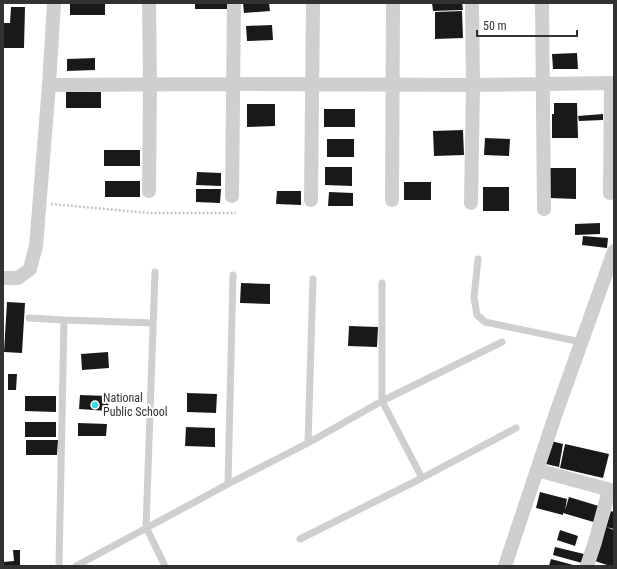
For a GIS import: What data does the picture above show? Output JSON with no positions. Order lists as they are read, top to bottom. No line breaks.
{"places":["National Public School"],"scale_bar":"50 m"}
